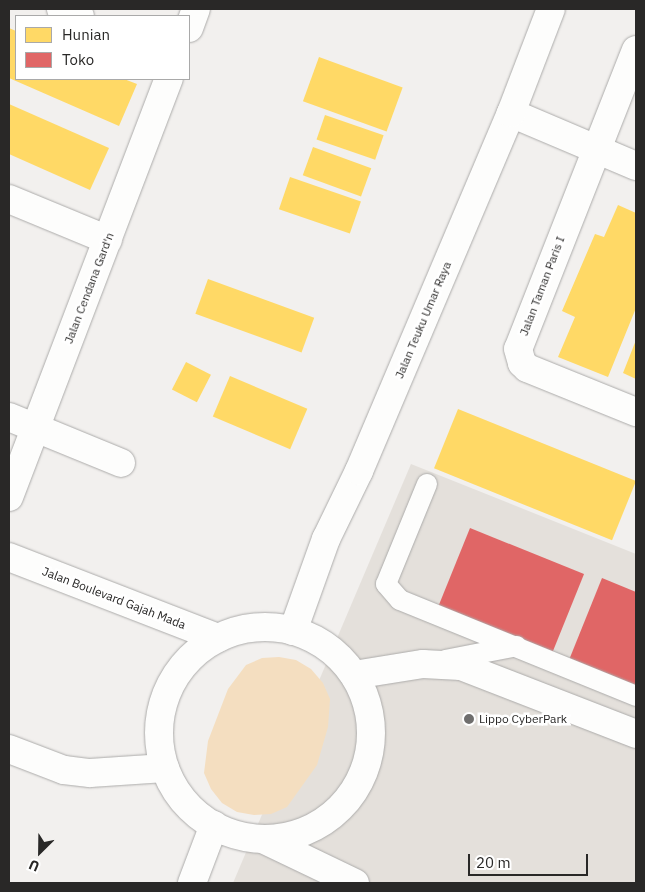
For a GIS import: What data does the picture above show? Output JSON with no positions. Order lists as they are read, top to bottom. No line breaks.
{"streets":{"street":["Jalan Taman Paris I","Jalan Cendana Gard'n","Jalan Teuku Umar Raya","Jalan Boulevard Gajah Mada"]},"places":["Lippo CyberPark"],"legend":["Hunian","Toko"],"scale_bar":"20 m","north":"bottom left"}
